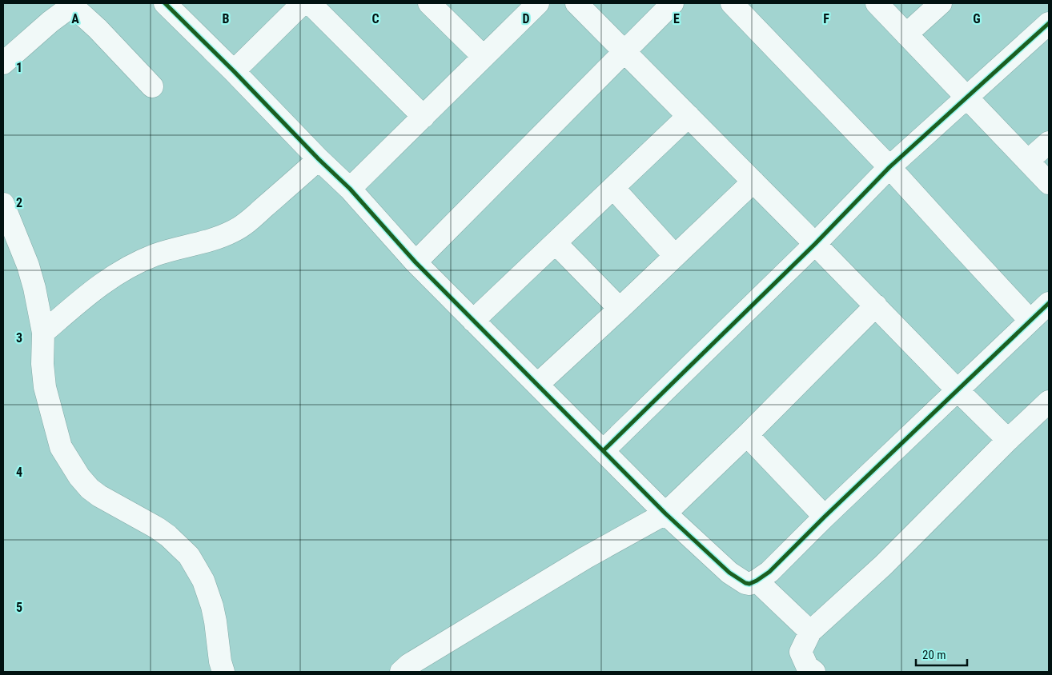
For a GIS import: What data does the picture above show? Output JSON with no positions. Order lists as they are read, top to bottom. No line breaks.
{"scale_bar":"20 m","grid":{"columns":["A","B","C","D","E","F","G"],"rows":["1","2","3","4","5"]}}
